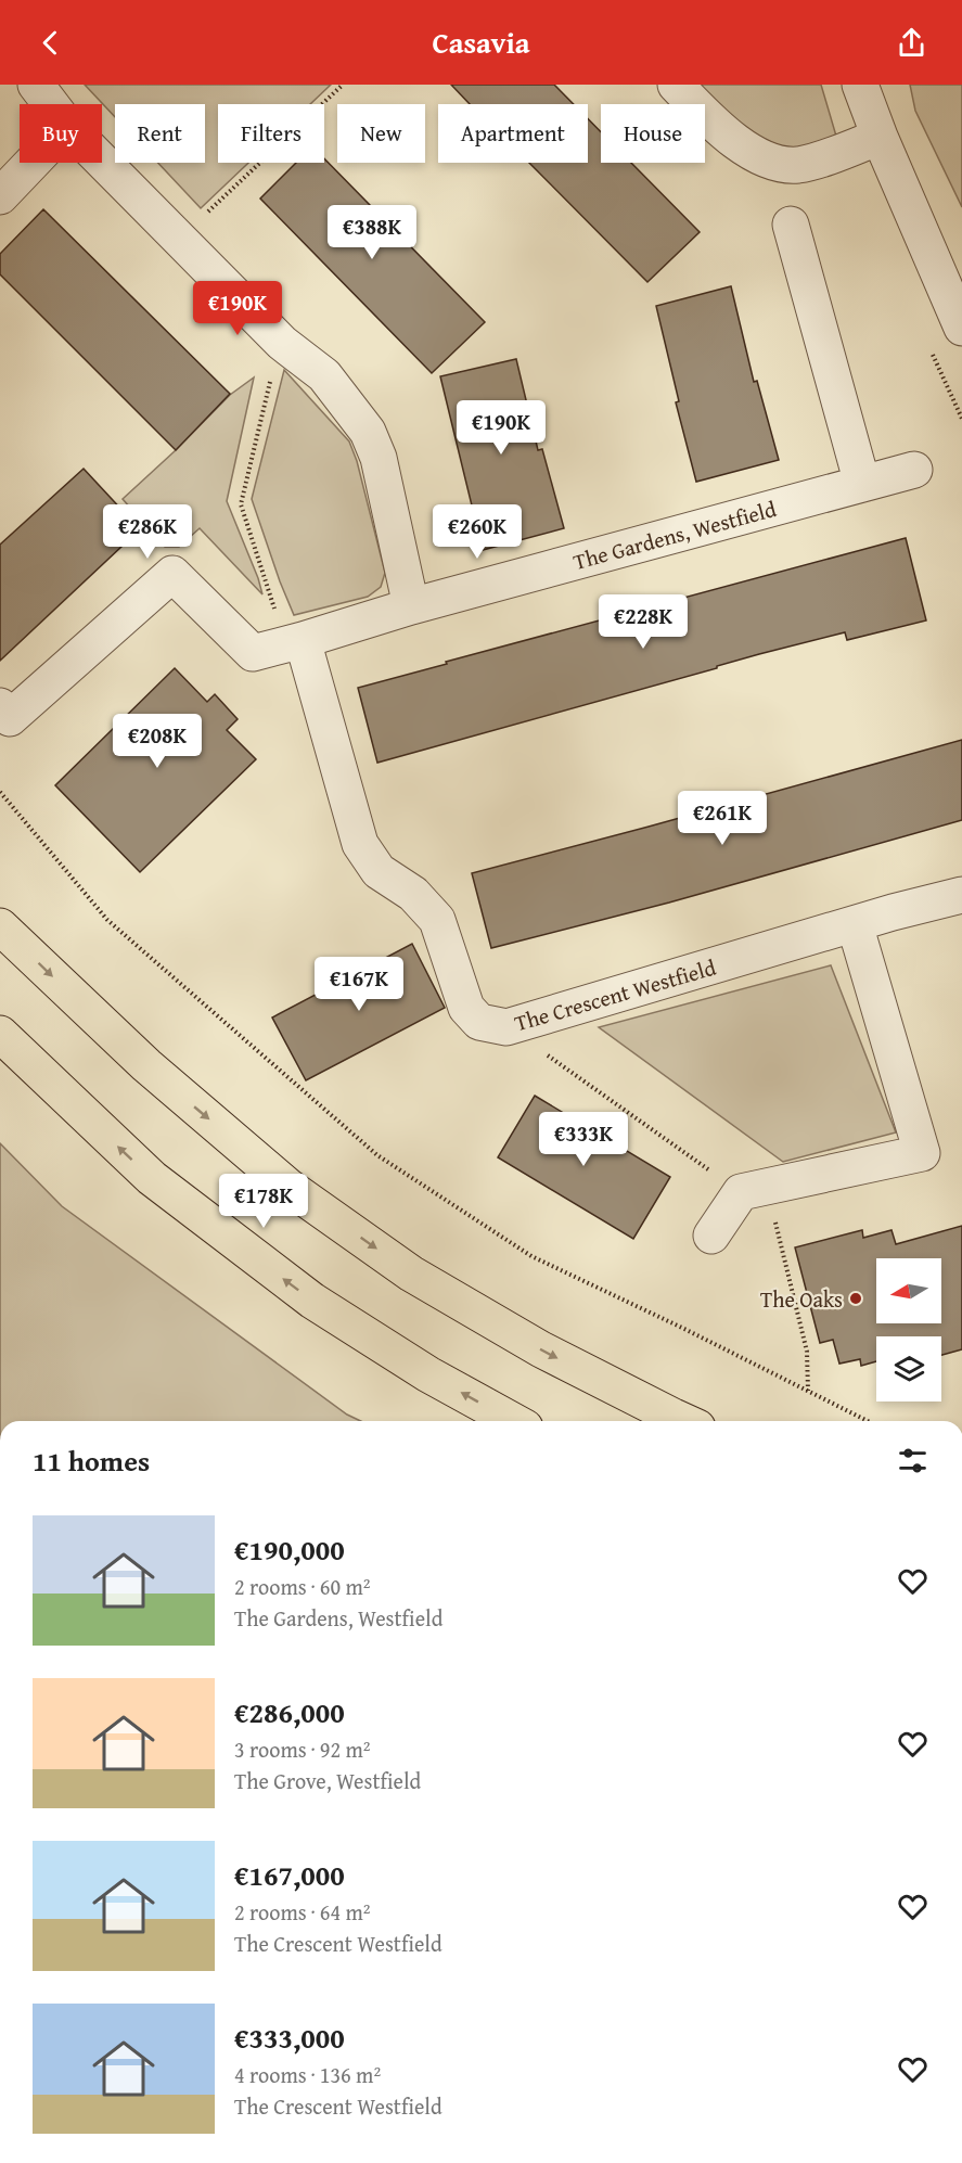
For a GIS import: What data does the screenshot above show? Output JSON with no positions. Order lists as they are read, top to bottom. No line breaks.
{"streets":{"street":["The Gardens, Westfield","The Crescent Westfield"]},"crossings":[["The Gardens, Westfield","The Crescent Westfield"]],"places":["The Oaks"],"north":"left","page":{"header":"Casavia","chip":["Buy","Rent","Filters","New","Apartment","House"],"price":["€388K","€190K","€190K","€286K","€260K","€228K","€208K","€261K","€167K","€333K","€178K"],"heading":"11 homes","list":[{"name":"€190,000","note":"2 rooms · 60 m² · The Gardens, Westfield"},{"name":"€286,000","note":"3 rooms · 92 m² · The Grove, Westfield"},{"name":"€167,000","note":"2 rooms · 64 m² · The Crescent Westfield"},{"name":"€333,000","note":"4 rooms · 136 m² · The Crescent Westfield"}]}}
